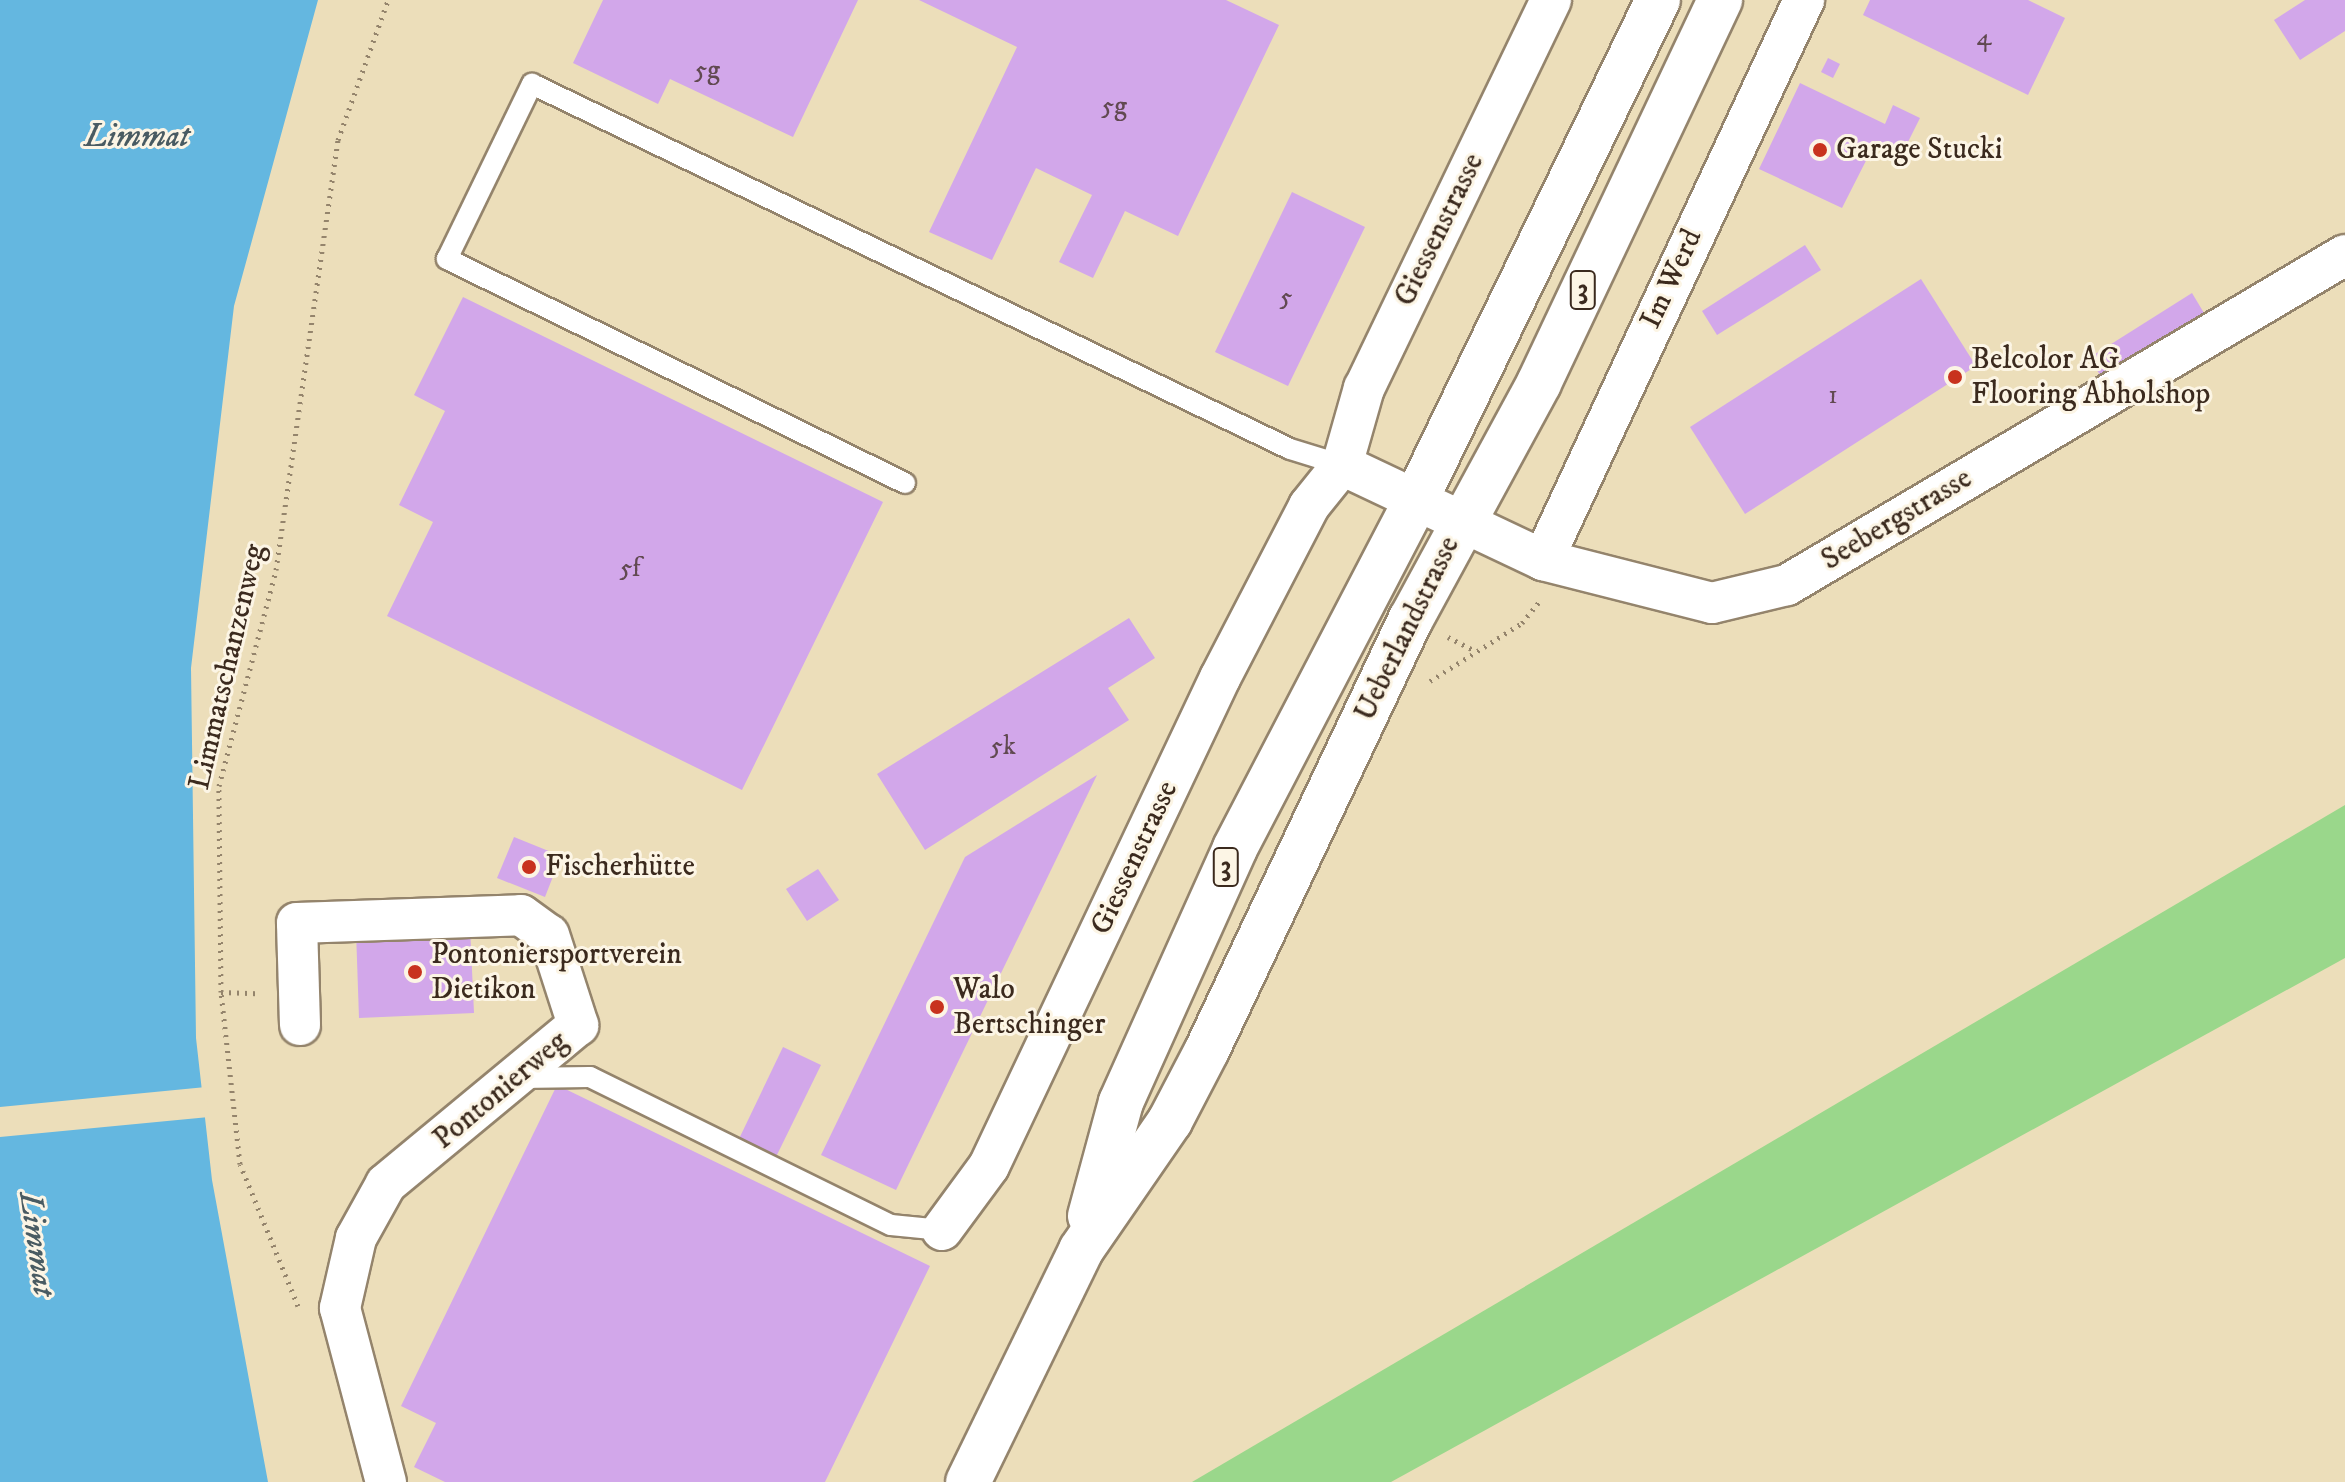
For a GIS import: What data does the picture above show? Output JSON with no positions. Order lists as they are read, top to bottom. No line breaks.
{"streets":{"main road":["3","Ueberlandstrasse"],"street":["Giessenstrasse","Im Werd","Seebergstrasse","Pontonierweg"],"path":["Limmatschanzenweg"]},"crossings":[["Giessenstrasse","Pontonierweg"],["Im Werd","Seebergstrasse"],["Seebergstrasse","Ueberlandstrasse"]],"water":["Limmat"],"places":["Garage Stucki","Belcolor AG Flooring Abholshop","Fischerhütte","Pontoniersportverein Dietikon","Walo Bertschinger"],"house_numbers":["4","5g","5g","5","1","5f","5k"]}
